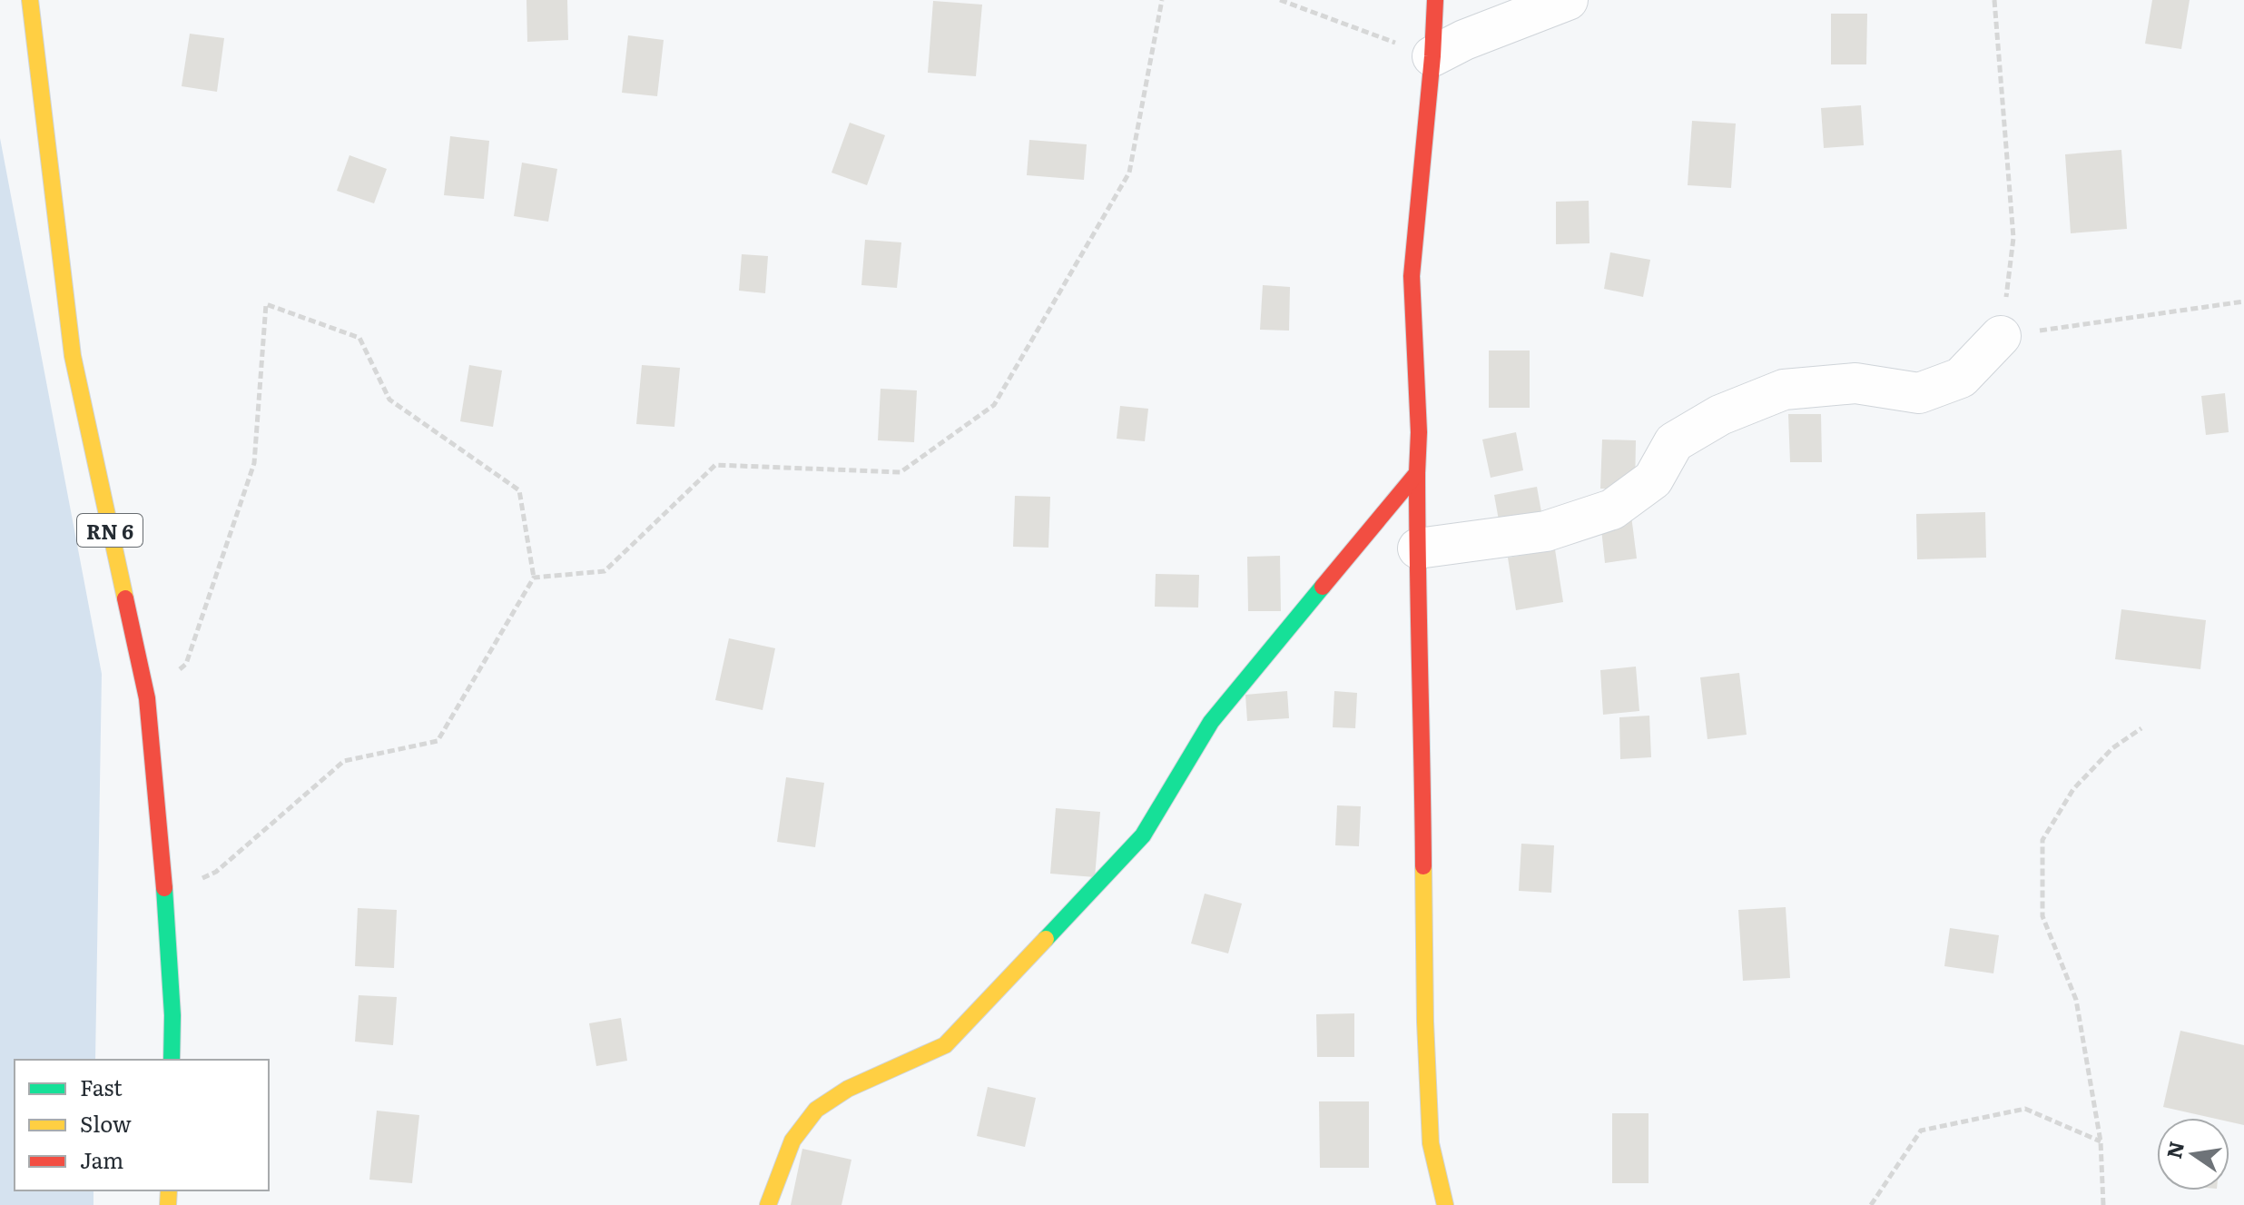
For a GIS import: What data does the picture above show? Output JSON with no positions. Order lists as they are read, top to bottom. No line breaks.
{"streets":{"street":["RN 6"]},"legend":["Fast","Slow","Jam"],"north":"left"}
